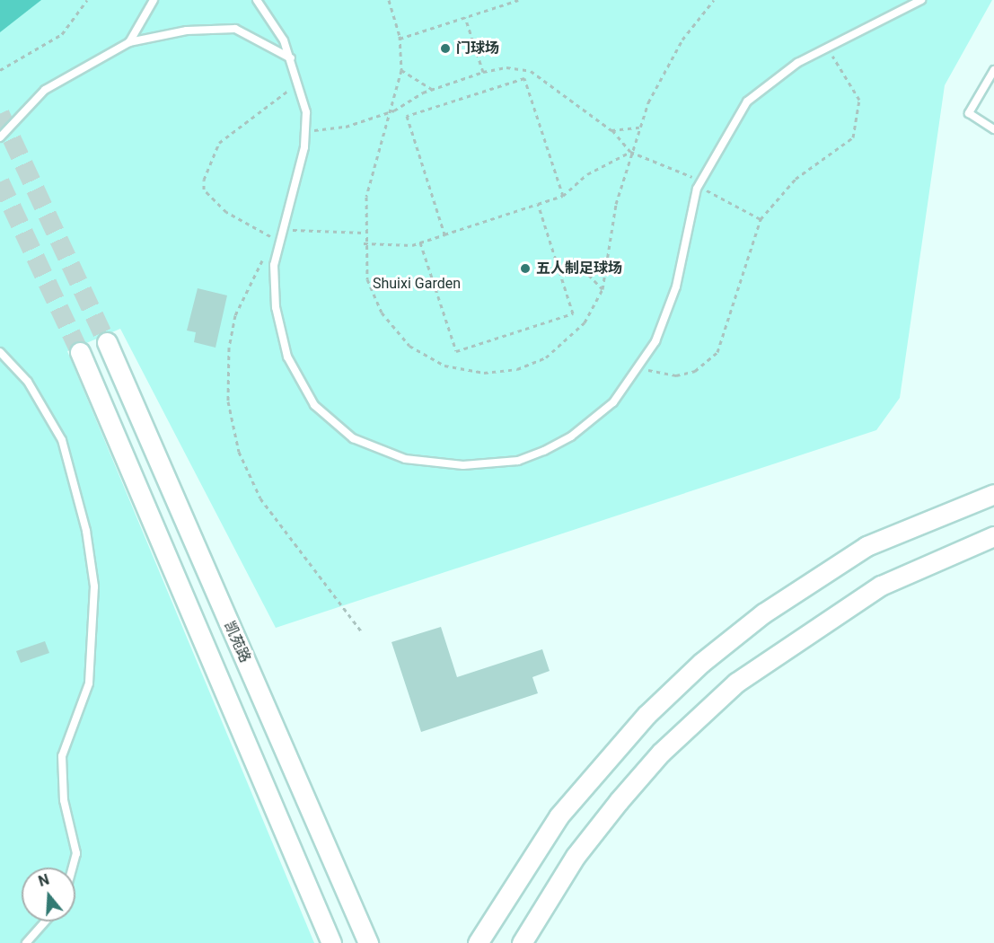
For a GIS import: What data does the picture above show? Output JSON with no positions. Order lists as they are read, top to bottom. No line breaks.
{"streets":{"main road":["凯苑路"]},"parks":["Shuixi Garden"],"places":["‌门球场‌","五人制足球场"],"north":"top"}
